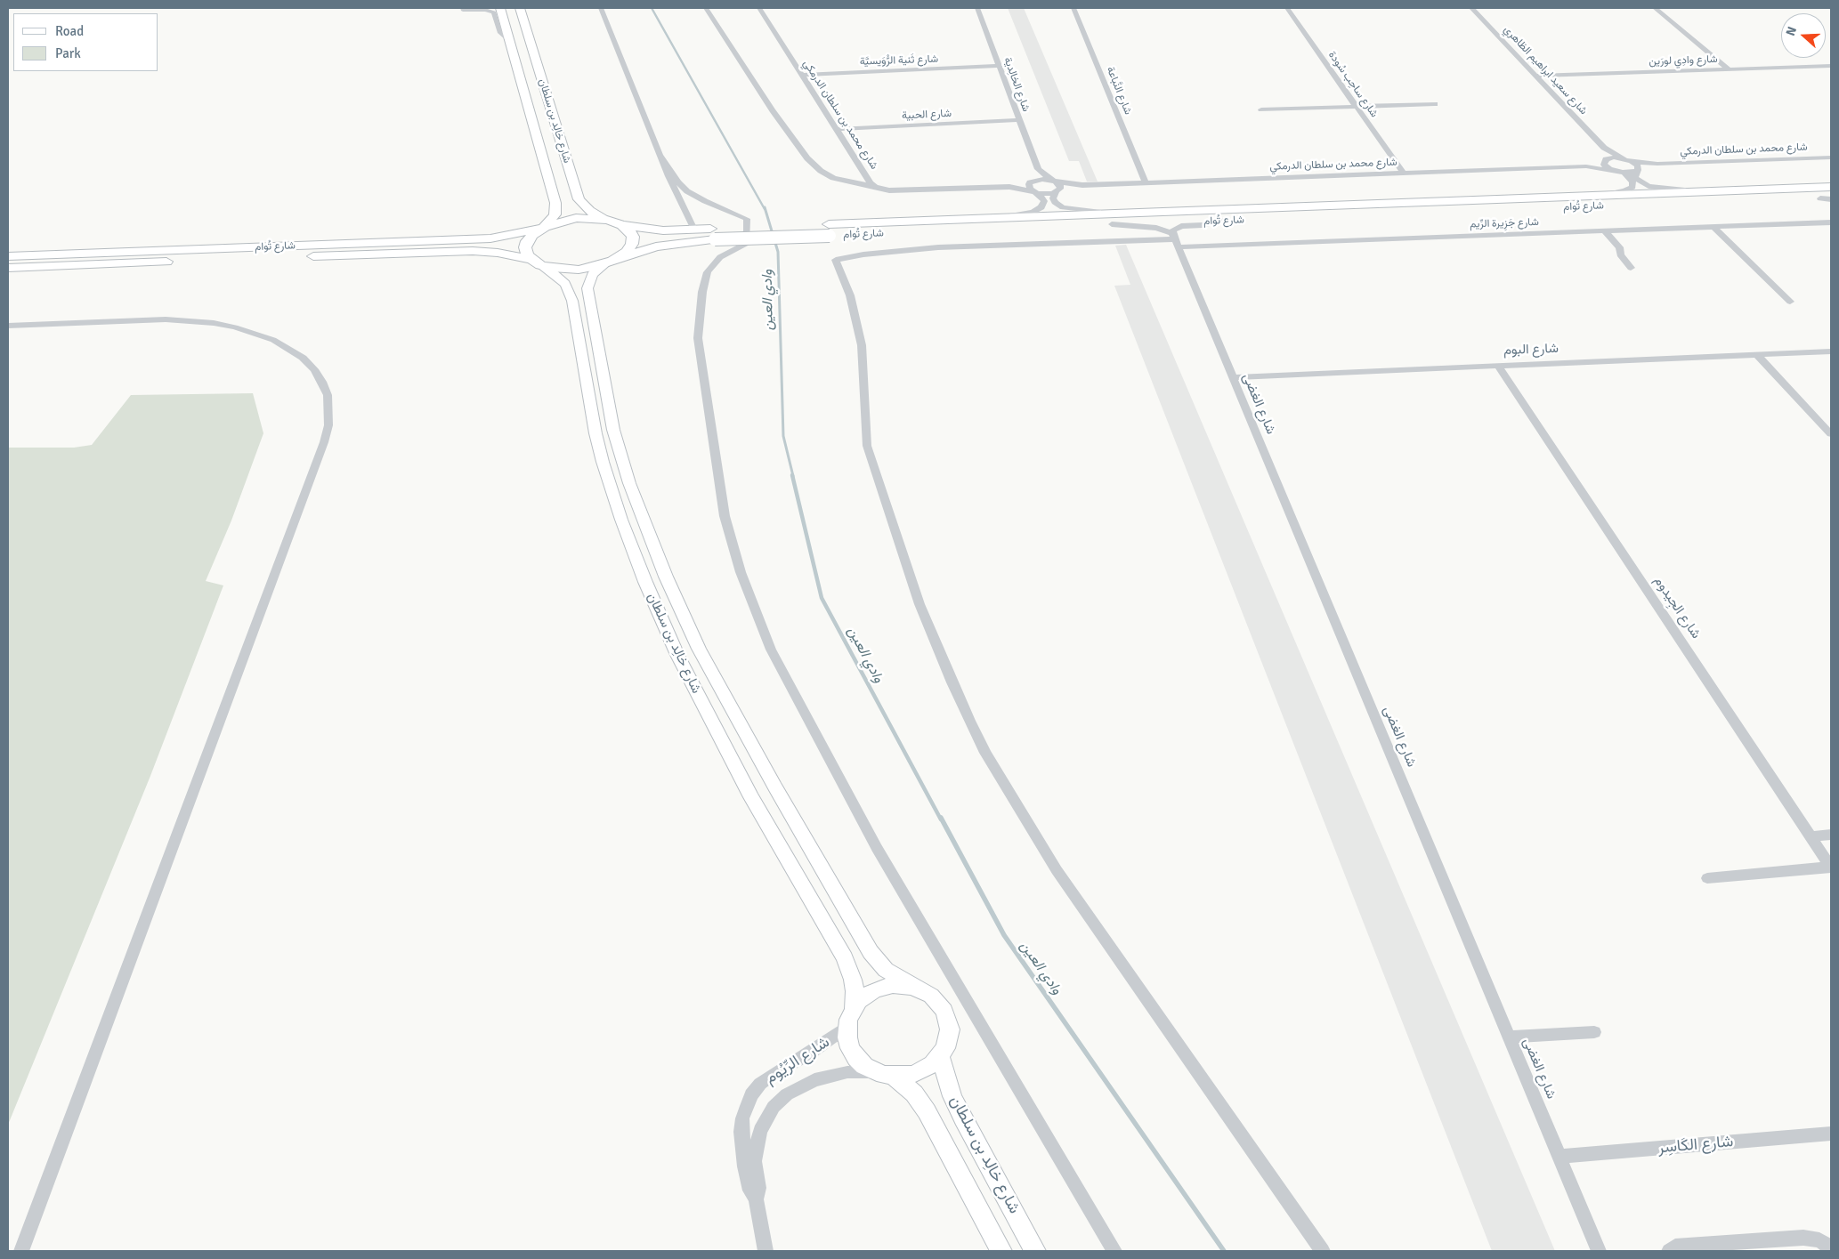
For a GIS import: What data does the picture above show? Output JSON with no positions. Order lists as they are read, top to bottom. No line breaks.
{"streets":{"main road":["شارع خالِد بن سلطان","شارع تُوام"],"street":["شارع ثَنية الرُّوَيسيَّة","شارع وادِي لورَين","شارع سعيد ابراهيم الظاهري","شارع الخالِدية","شارع ساحِب سُودة","شارع النَّباعة","شارع محمد بن سلطان الدرمكي","شارع الحبية","شارع جَزِيرة الرِّيم","شارع البوم","شارع الغضى","شارع الجِيدوم","شارع الرِّيُوم","شارع الكَاسِر"]},"crossings":[["شارع ثَنية الرُّوَيسيَّة","شارع الخالِدية"],["شارع ثَنية الرُّوَيسيَّة","شارع محمد بن سلطان الدرمكي"],["شارع وادِي لورَين","شارع سعيد ابراهيم الظاهري"],["شارع سعيد ابراهيم الظاهري","شارع محمد بن سلطان الدرمكي"],["شارع الخالِدية","شارع محمد بن سلطان الدرمكي"],["شارع الخالِدية","شارع الحبية"],["شارع ساحِب سُودة","شارع محمد بن سلطان الدرمكي"],["شارع النَّباعة","شارع محمد بن سلطان الدرمكي"],["شارع محمد بن سلطان الدرمكي","شارع الحبية"],["شارع خالِد بن سلطان","شارع تُوام"],["شارع خالِد بن سلطان","شارع الرِّيُوم"],["شارع جَزِيرة الرِّيم","شارع الغضى"],["شارع البوم","شارع الغضى"],["شارع البوم","شارع الجِيدوم"],["شارع الغضى","شارع الكَاسِر"]],"water":["وادي العين"],"legend":["Road","Park"],"north":"left"}
